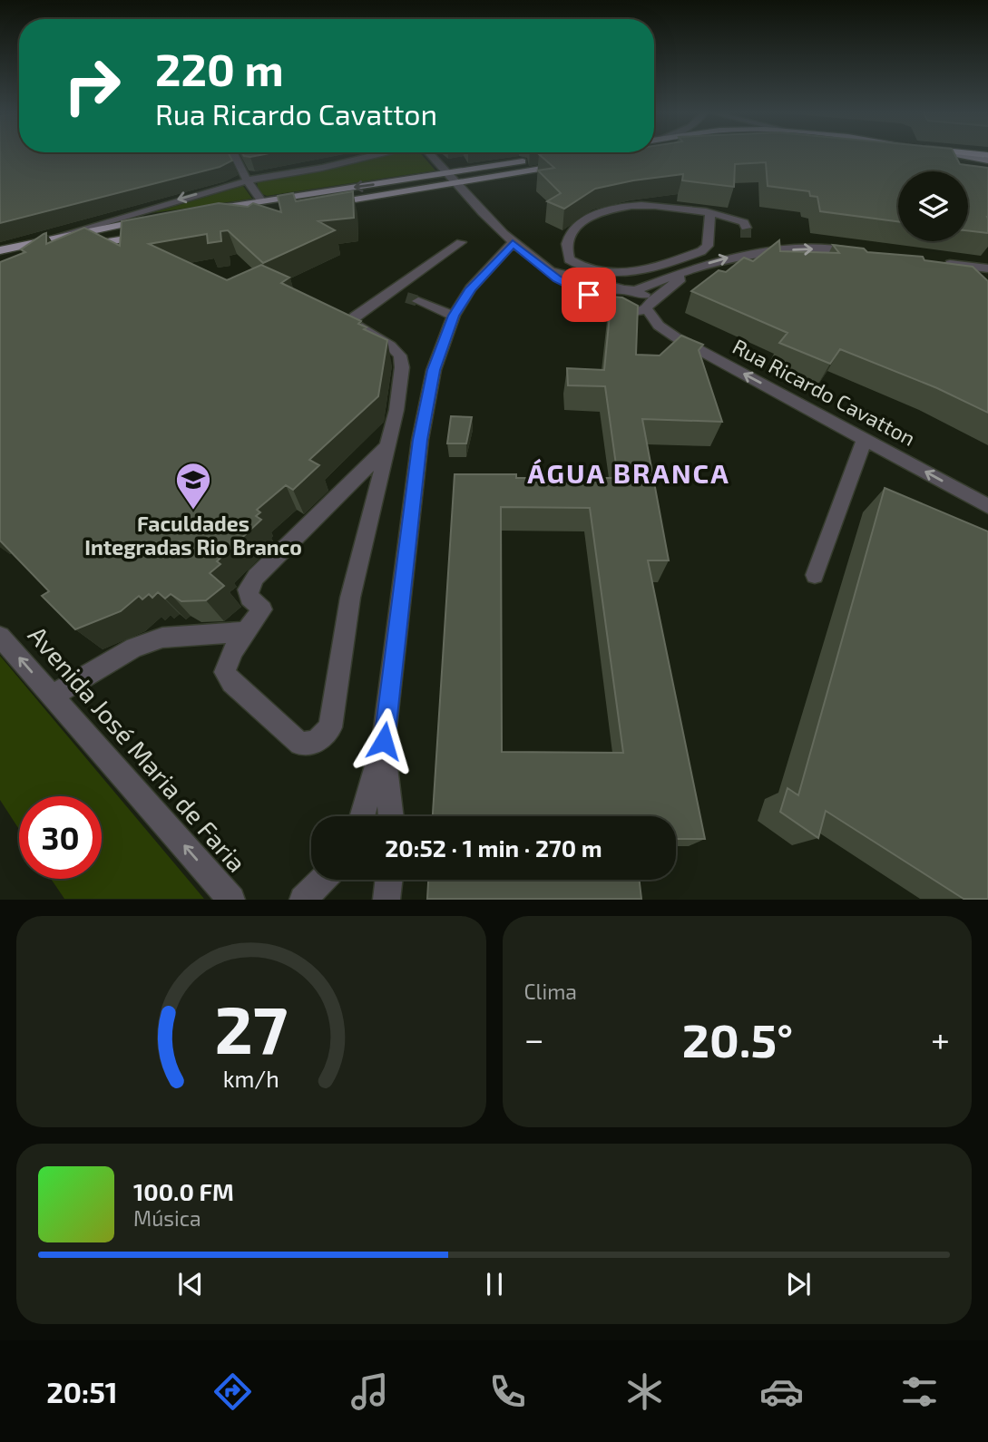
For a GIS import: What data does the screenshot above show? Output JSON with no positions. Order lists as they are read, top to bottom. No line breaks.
{"streets":{"street":["Rua Ricardo Cavatton","Avenida José Maria de Faria"]},"one_way":["Rua Ricardo Cavatton","Avenida José Maria de Faria"],"districts":["ÁGUA BRANCA"],"places":{"school or university":["Faculdades Integradas Rio Branco"]},"page":{"turn":["220 m","Rua Ricardo Cavatton"],"limit":"30","trip":"20:52 · 1 min · 270 m","tile":"Clima","heat":["−","20.5°","+"],"song":["100.0 FM","Música"],"tabs":"20:51","gauge":["27","km/h"]}}
